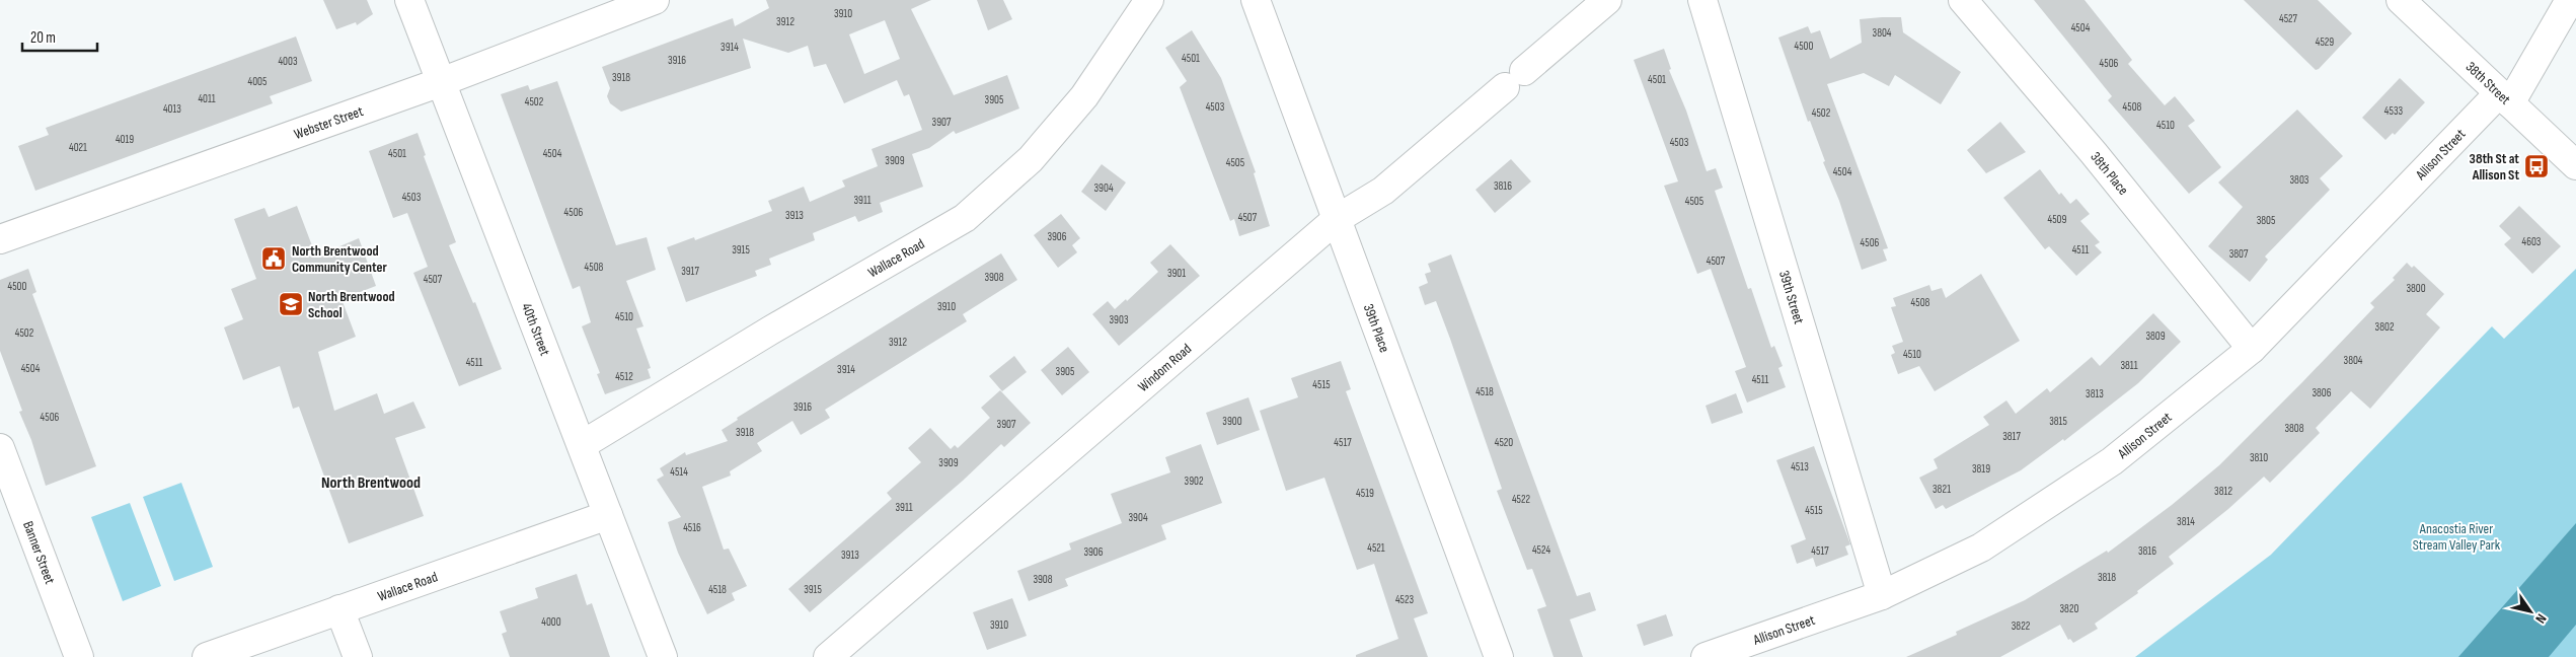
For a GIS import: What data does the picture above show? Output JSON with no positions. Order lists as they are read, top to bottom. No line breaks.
{"streets":{"street":["38th Street","Webster Street","Allison Street","38th Place","Wallace Road","39th Street","40th Street","39th Place","Windom Road","Banner Street"]},"crossings":[["38th Street","Allison Street"],["Webster Street","40th Street"],["Allison Street","38th Place"],["Allison Street","39th Street"],["Wallace Road","40th Street"],["39th Place","Windom Road"]],"districts":["North Brentwood"],"parks":["Anacostia River Stream Valley Park"],"places":{"bus stop":["38th St at Allison St"],"public building":["North Brentwood Community Center"],"school or university":["North Brentwood School"]},"house_numbers":["3910","4527","3912","4504","3804","4529","4500","3914","4501","3916","4003","4506","3918","4501","4005","4011","3905","4502","4503","4508","4013","4533","4502","3907","4510","4019","4503","4021","4501","4504","3909","4505","4504","3803","3816","3904","4503","3911","4505","4506","3913","4507","4509","3805","3906","4603","4506","3915","4511","3807","4507","4508","3917","3901","3908","4507","4500","3800","4508","3910","4510","3903","3802","4502","3809","3912","4510","3804","4511","3811","4504","3914","3905","4512","4511","4515","4518","3806","3813","3916","4506","3900","3815","3907","3808","3918","3817","4517","4520","3810","3909","4513","3819","4514","3902","3821","3812","4519","4522","3911","4515","3904","3814","4516","4521","4524","4517","3816","3906","3913","3818","3908","4518","3915","4523","3820","4000","3910","3822"],"scale_bar":"20 m","north":"bottom right"}
